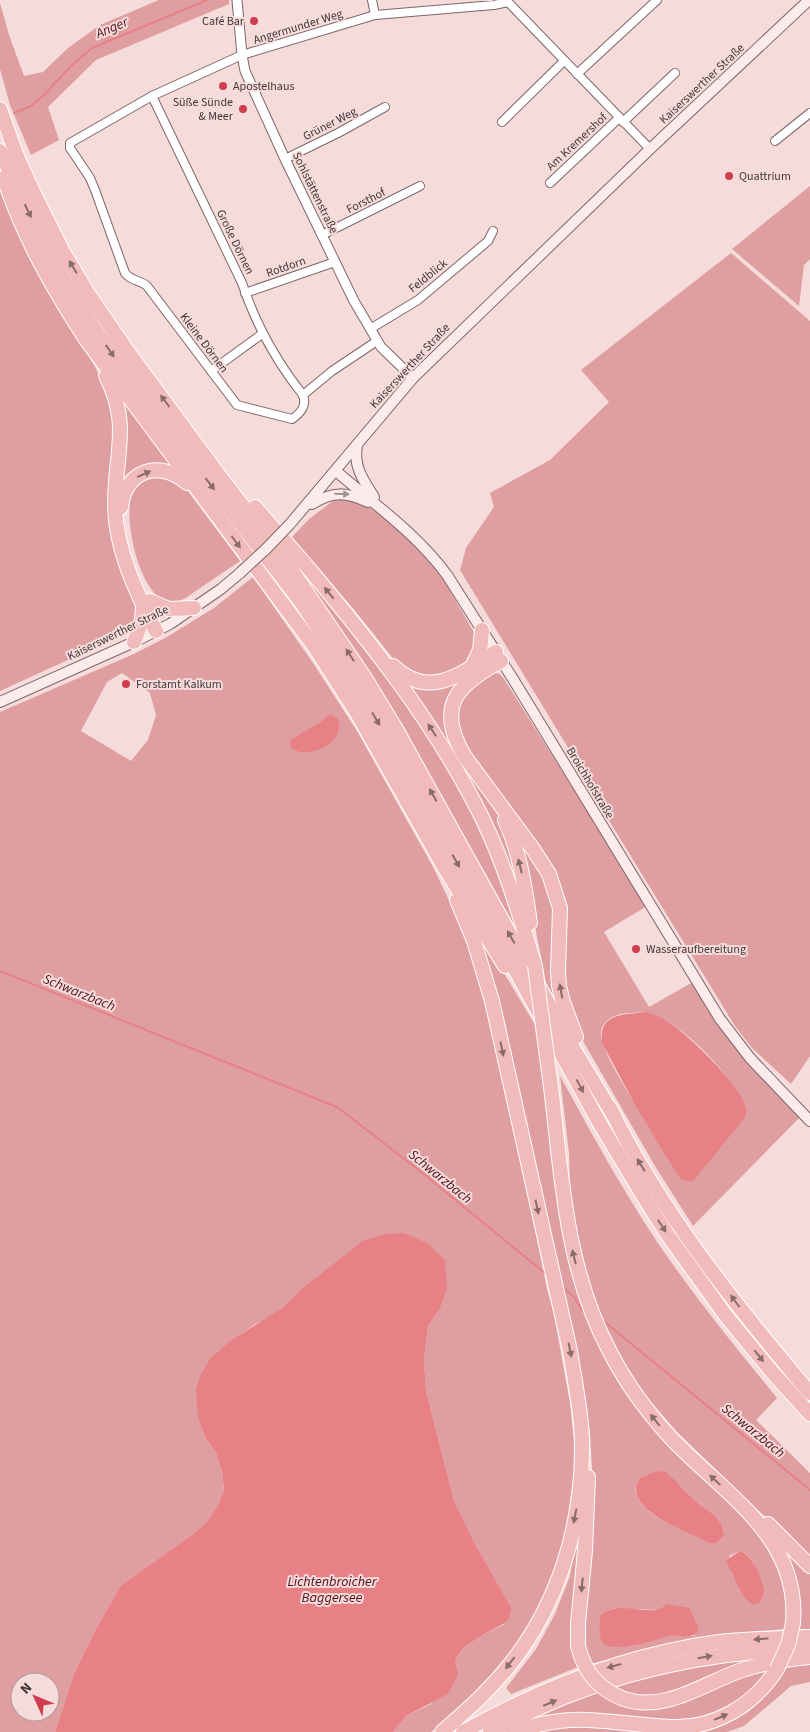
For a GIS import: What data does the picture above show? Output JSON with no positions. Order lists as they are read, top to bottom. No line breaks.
{"streets":{"main road":["Kaiserswerther Straße","Broichhofstraße"],"street":["Angermunder Weg","Grüner Weg","Am Kremershof","Sohlstättenstraße","Forsthof","Große Dörnen","Rotdorn","Feldblick","Kleine Dörnen"]},"crossings":[["Angermunder Weg","Kaiserswerther Straße"],["Angermunder Weg","Am Kremershof"],["Angermunder Weg","Sohlstättenstraße"],["Angermunder Weg","Große Dörnen"],["Angermunder Weg","Kleine Dörnen"],["Kaiserswerther Straße","Sohlstättenstraße"],["Kaiserswerther Straße","Broichhofstraße"],["Grüner Weg","Sohlstättenstraße"],["Sohlstättenstraße","Forsthof"],["Sohlstättenstraße","Rotdorn"],["Sohlstättenstraße","Feldblick"],["Sohlstättenstraße","Kleine Dörnen"],["Große Dörnen","Rotdorn"],["Große Dörnen","Kleine Dörnen"]],"water":["Anger","Schwarzbach","Lichtenbroicher Baggersee"],"places":["Café Bar","Apostelhaus","Süße Sünde & Meer","Quattrium","Forstamt Kalkum","Wasseraufbereitung"],"north":"top left"}
